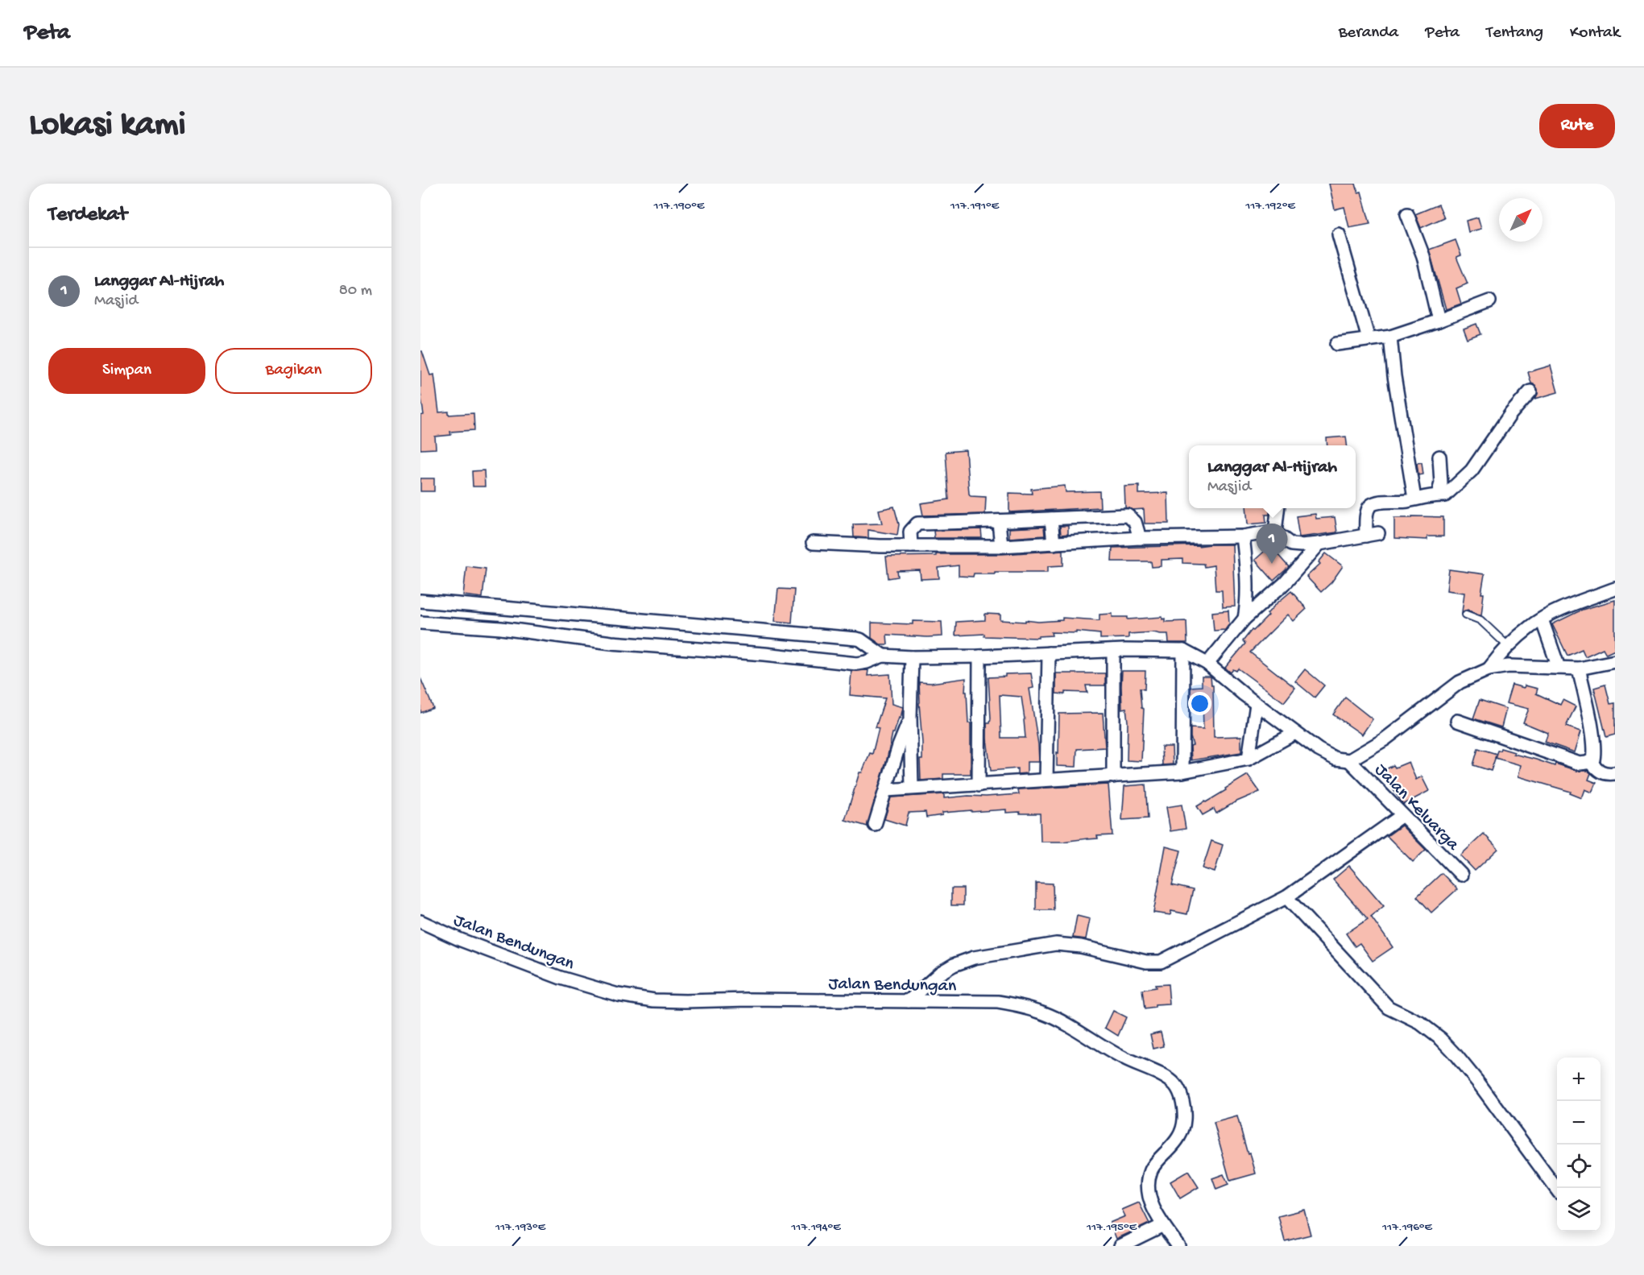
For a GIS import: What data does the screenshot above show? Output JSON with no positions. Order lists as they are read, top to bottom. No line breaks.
{"streets":{"street":["Jalan Keluarga","Jalan Bendungan"]},"north":"top right","page":{"header":"Peta","nav":["Beranda","Peta","Tentang","Kontak"],"buttons":["Rute",["Simpan","Bagikan"]],"title":"Lokasi kami","heading":"Terdekat","list":[{"mark":"1","name":"Langgar Al-Hijrah","note":"Masjid","value":"80 m"}],"popup":["Langgar Al-Hijrah","Masjid"],"pins":"1","map_buttons":["+","−"]},"coordinates":["117.190°E","117.191°E","117.192°E","117.193°E","117.194°E","117.195°E","117.196°E"]}
